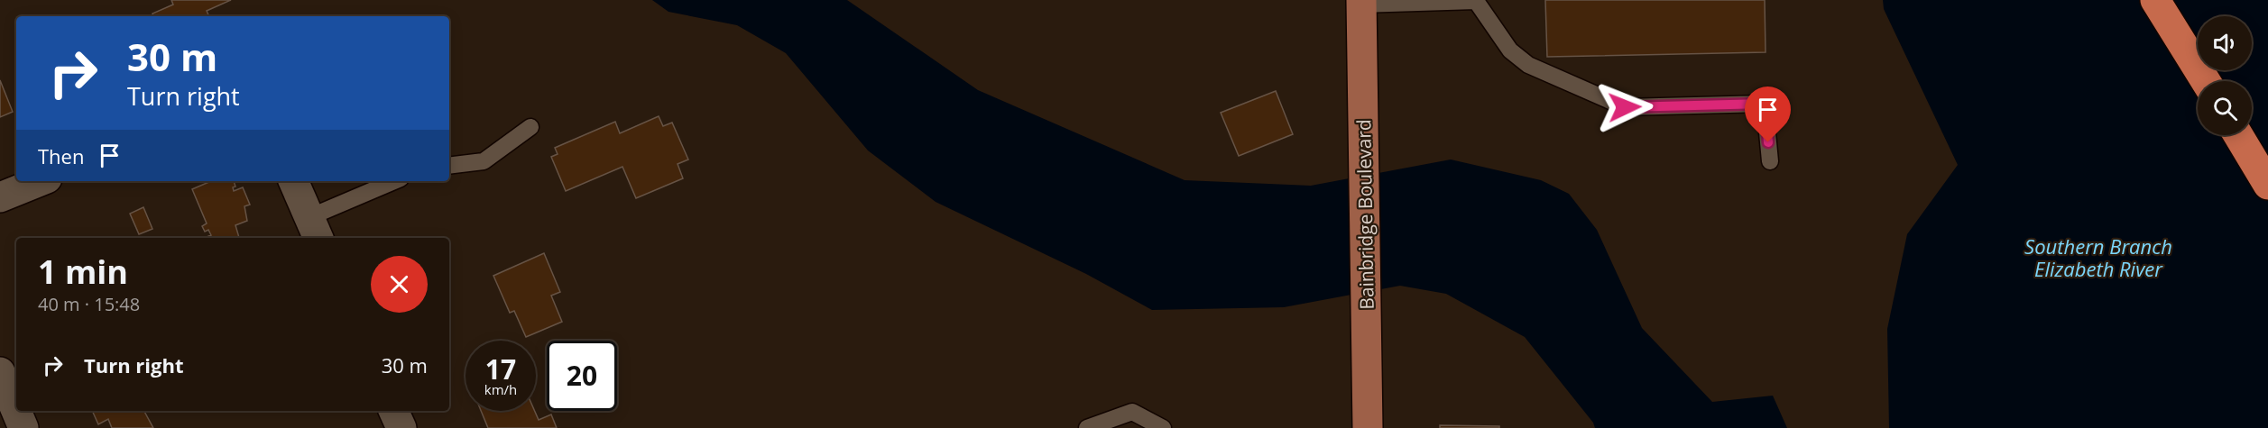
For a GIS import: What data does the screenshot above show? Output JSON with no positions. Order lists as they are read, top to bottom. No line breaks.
{"streets":{"main road":["Bainbridge Boulevard"]},"water":["Southern Branch Elizabeth River"],"page":{"turn":["30 m","Turn right"],"then":"Then","heading":["1 min","40 m · 15:48"],"list":[{"name":"Turn right","value":"30 m"}],"speed":"17 km/h","limit":"20"}}
